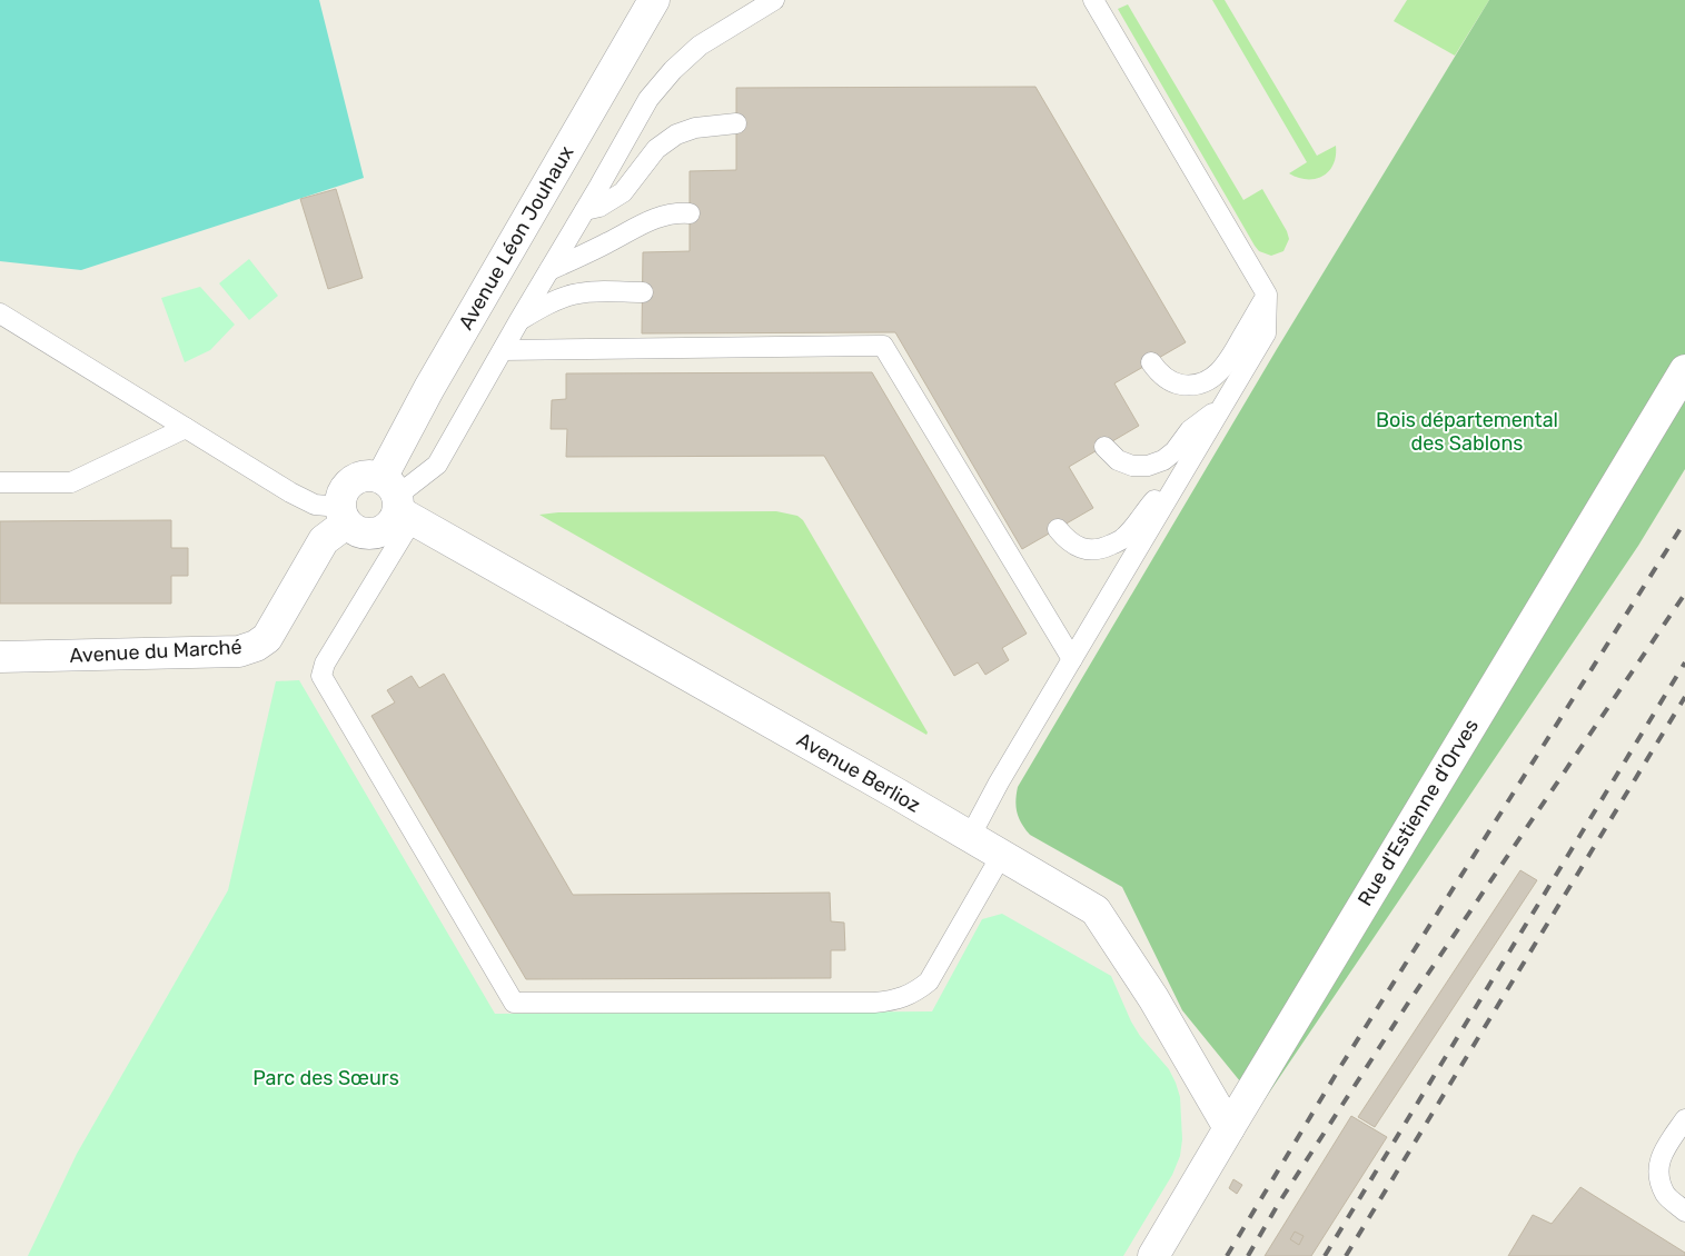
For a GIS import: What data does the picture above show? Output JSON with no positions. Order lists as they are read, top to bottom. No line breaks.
{"streets":{"street":["Avenue Léon Jouhaux","Avenue du Marché","Avenue Berlioz","Rue d'Estienne d'Orves"]},"crossings":[["Avenue Léon Jouhaux","Avenue du Marché"],["Avenue Léon Jouhaux","Avenue Berlioz"],["Avenue Berlioz","Rue d'Estienne d'Orves"]],"parks":["Bois départemental des Sablons","Parc des Sœurs"]}
